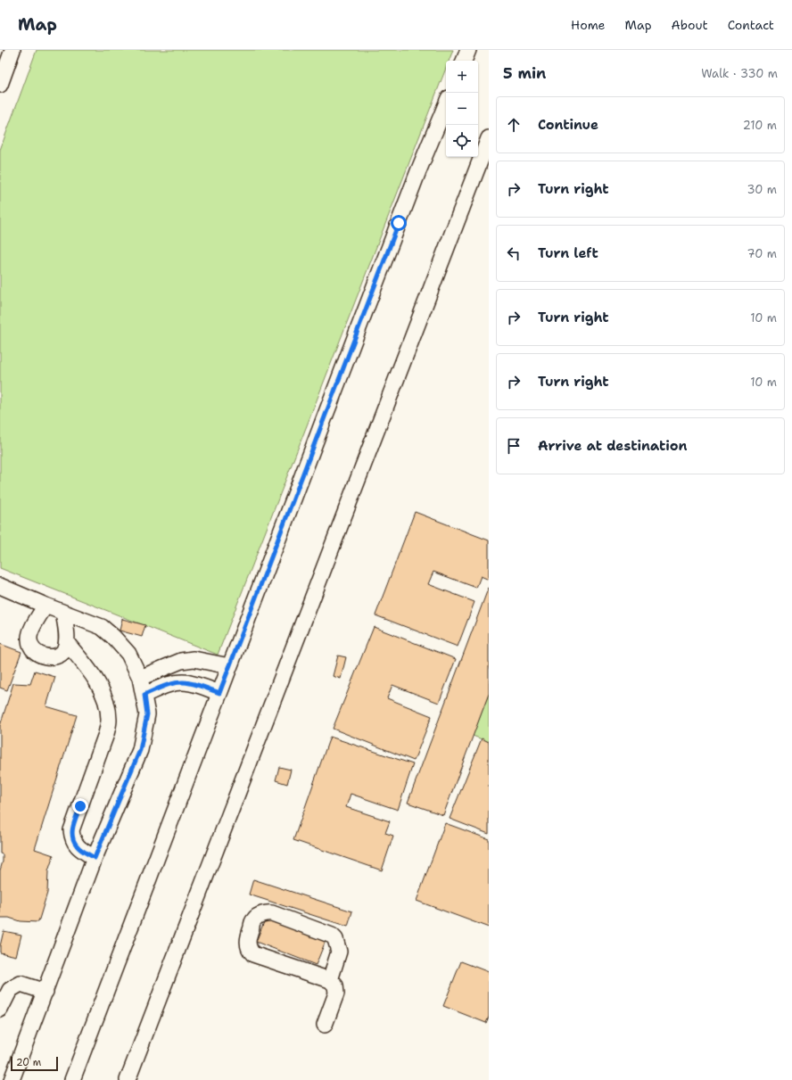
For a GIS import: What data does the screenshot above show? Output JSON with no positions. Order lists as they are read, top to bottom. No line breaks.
{"scale_bar":"20 m","page":{"header":"Map","nav":["Home","Map","About","Contact"],"heading":["5 min","Walk · 330 m"],"map_buttons":["+","−"],"list":[["Continue","210 m"],["Turn right","30 m"],["Turn left","70 m"],["Turn right","10 m"],["Turn right","10 m"],"Arrive at destination"],"scale":"20 m"}}
